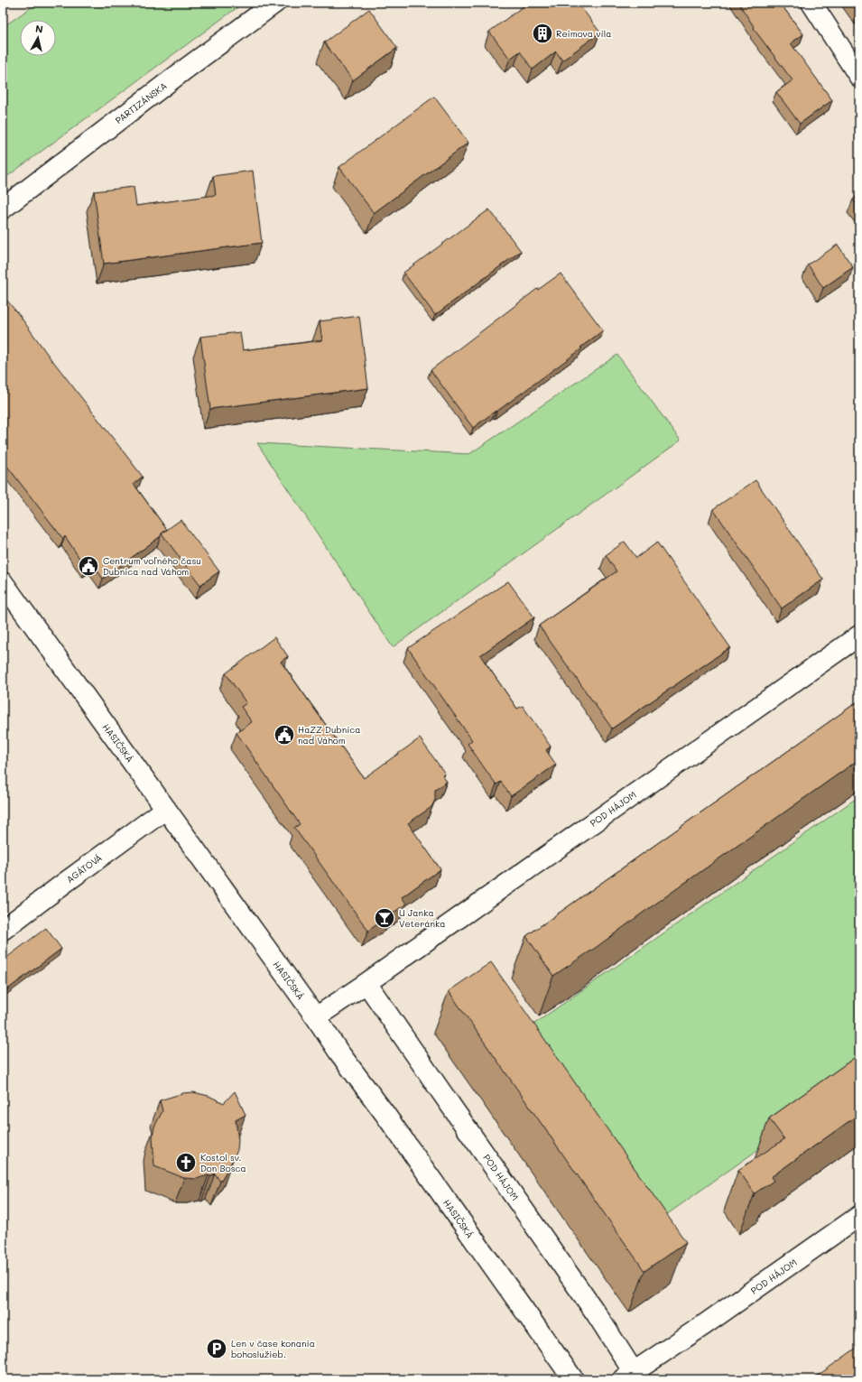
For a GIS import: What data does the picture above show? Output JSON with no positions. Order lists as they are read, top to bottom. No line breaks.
{"streets":{"street":["PARTIZÁNSKA","HASIČSKÁ","POD HÁJOM","AGÁTOVÁ"]},"crossings":[["HASIČSKÁ","POD HÁJOM"],["HASIČSKÁ","AGÁTOVÁ"]],"places":{"building":["Reimova vila"],"public building":["Centrum voľného času Dubnica nad Váhom","HaZZ Dubnica nad Váhom"],"bar":["U Janka Veteránka"],"church":["Kostol sv. Don Bosca"],"parking":["Len v čase konania bohoslužieb."]},"north":"top"}
